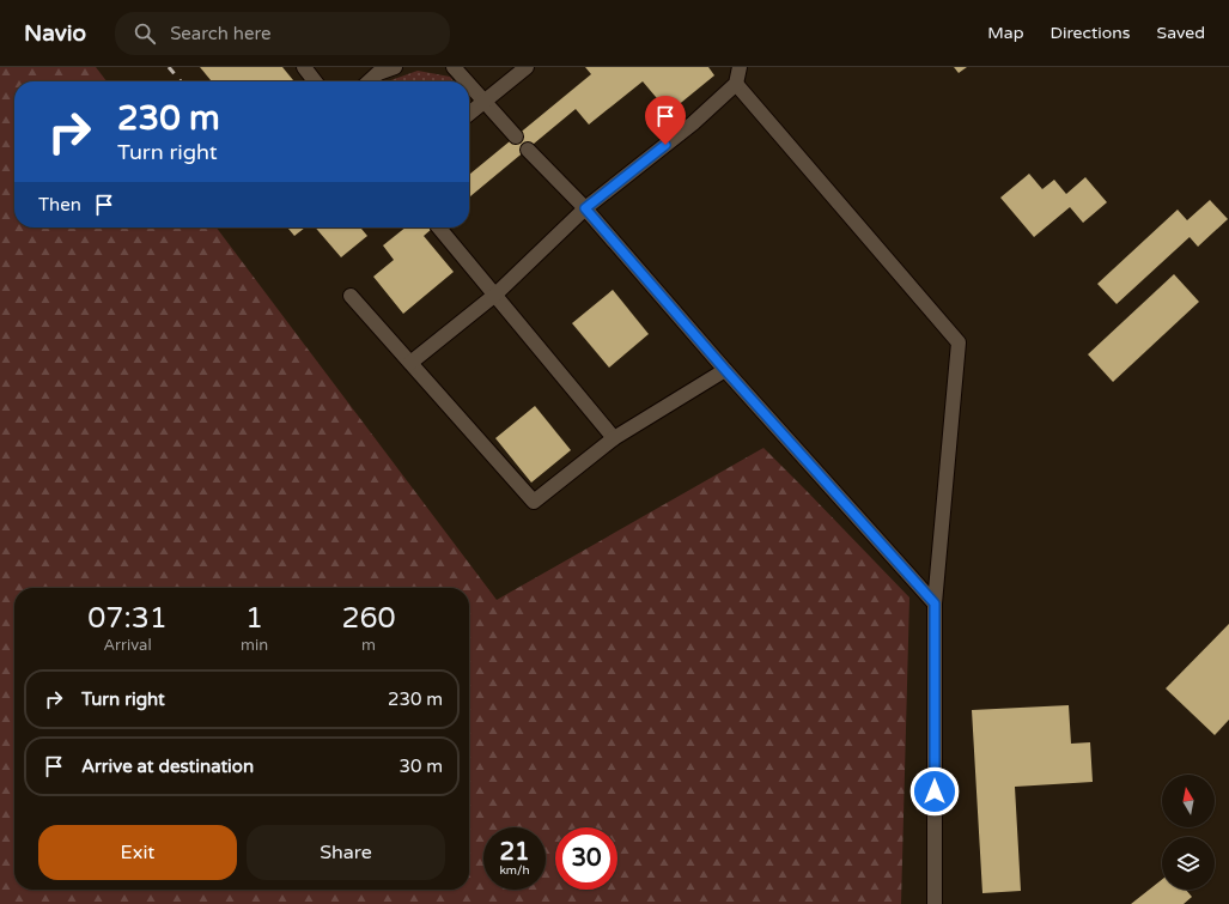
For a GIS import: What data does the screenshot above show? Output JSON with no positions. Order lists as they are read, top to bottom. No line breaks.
{"north":"top","page":{"header":"Navio","search":"Search here","nav":["Map","Directions","Saved"],"turn":["230 m","Turn right"],"then":"Then","eta":["07:31","Arrival","1","min","260","m"],"list":[{"name":"Turn right","value":"230 m"},{"name":"Arrive at destination","value":"30 m"}],"buttons":["Exit","Share"],"speed":"21 km/h","limit":"30"}}
